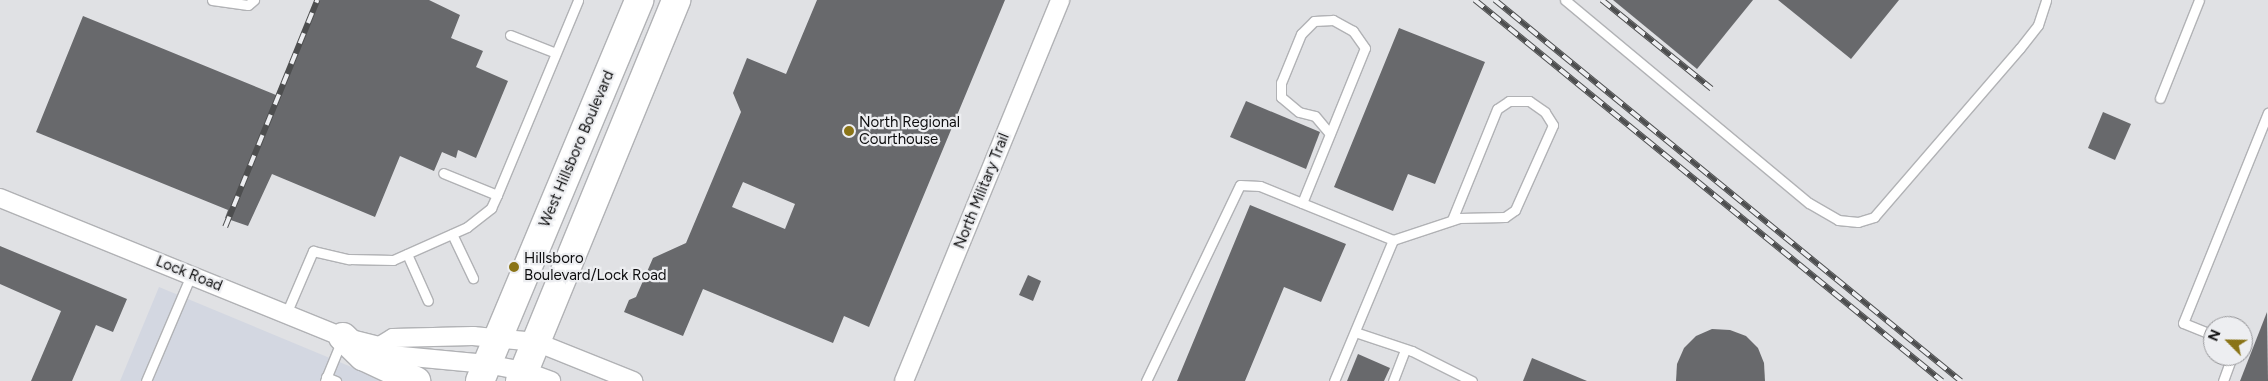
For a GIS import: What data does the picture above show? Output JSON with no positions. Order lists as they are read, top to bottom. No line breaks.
{"streets":{"main road":["West Hillsboro Boulevard"],"street":["North Military Trail","Lock Road"]},"crossings":[["West Hillsboro Boulevard","Lock Road"]],"places":["North Regional Courthouse","Hillsboro Boulevard/Lock Road"],"north":"top left"}
